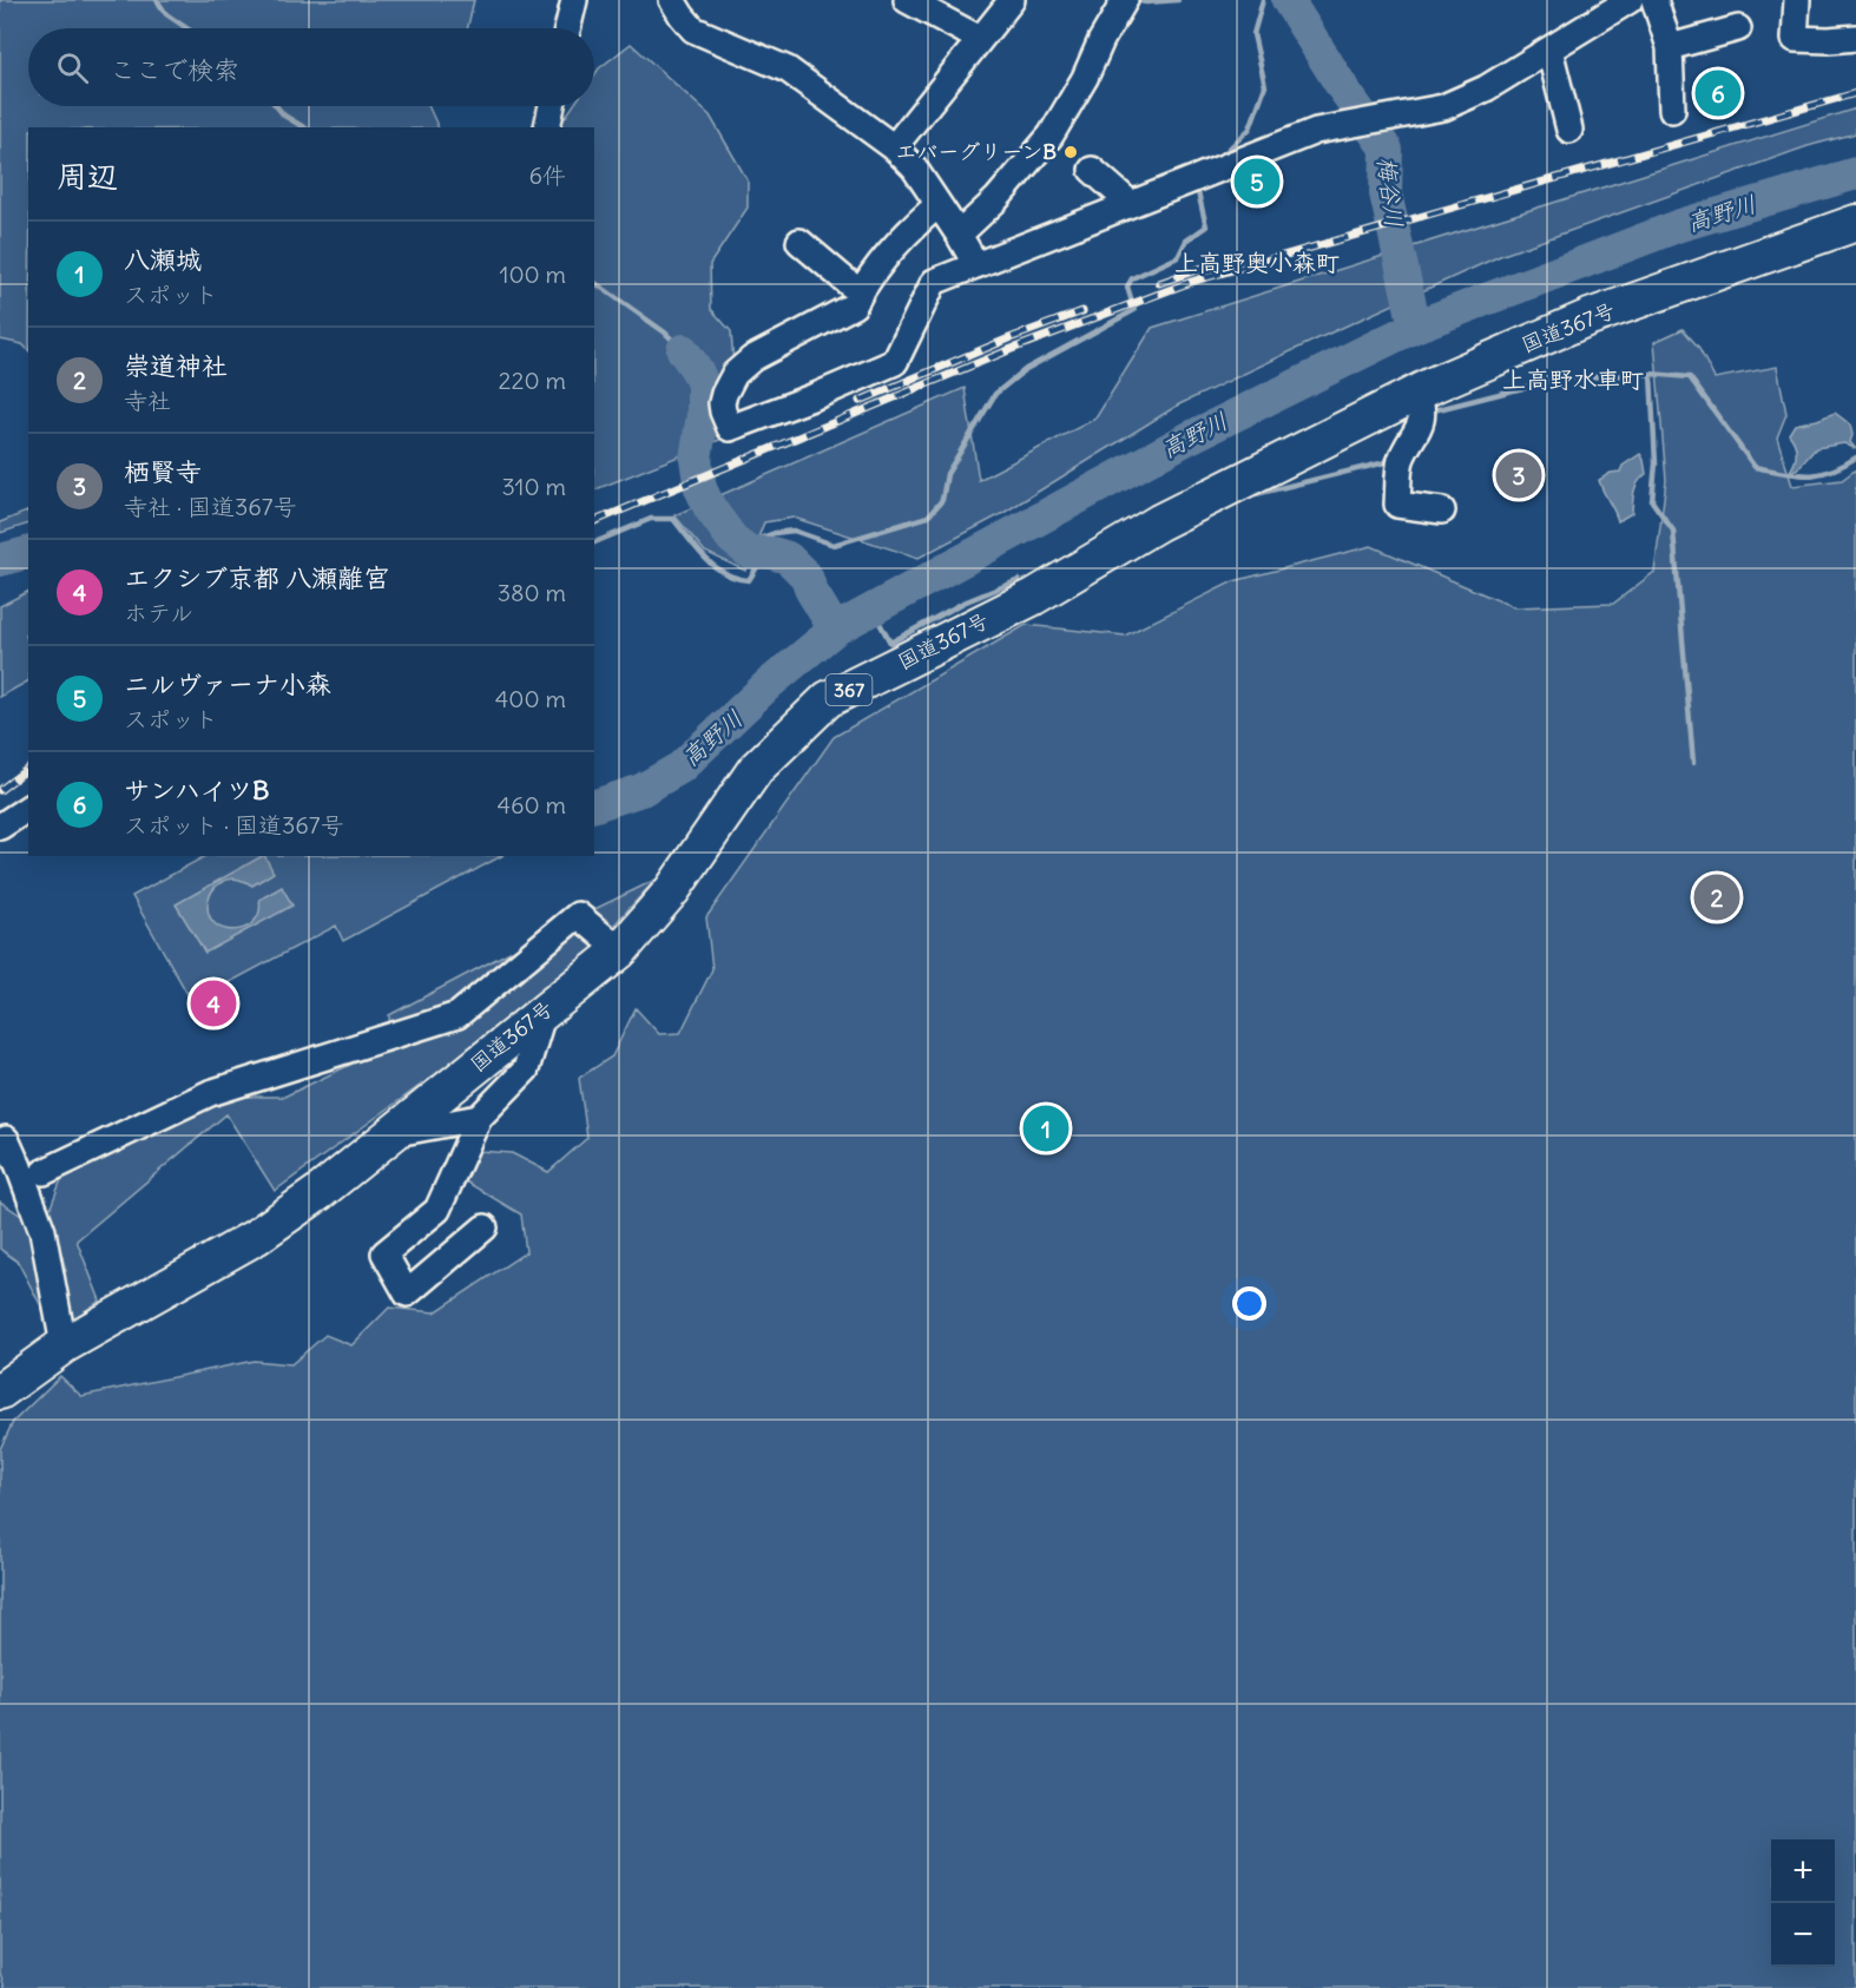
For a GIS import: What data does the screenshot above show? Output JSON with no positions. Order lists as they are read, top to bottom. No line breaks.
{"streets":{"highway":["国道367号","367"]},"districts":["上高野奥小森町","上高野水車町"],"water":["梅谷川","高野川"],"places":["エバーグリーンB"],"page":{"search":"ここで検索","pins":["6","5","3","2","4","1"],"heading":["周辺","6件"],"list":[{"mark":"1","name":"八瀬城","note":"スポット","value":"100 m"},{"mark":"2","name":"崇道神社","note":"寺社","value":"220 m"},{"mark":"3","name":"栖賢寺","note":"寺社 · 国道367号","value":"310 m"},{"mark":"4","name":"エクシブ京都 八瀬離宮","note":"ホテル","value":"380 m"},{"mark":"5","name":"ニルヴァーナ小森","note":"スポット","value":"400 m"},{"mark":"6","name":"サンハイツB","note":"スポット · 国道367号","value":"460 m"}],"map_buttons":["+","−"]}}
